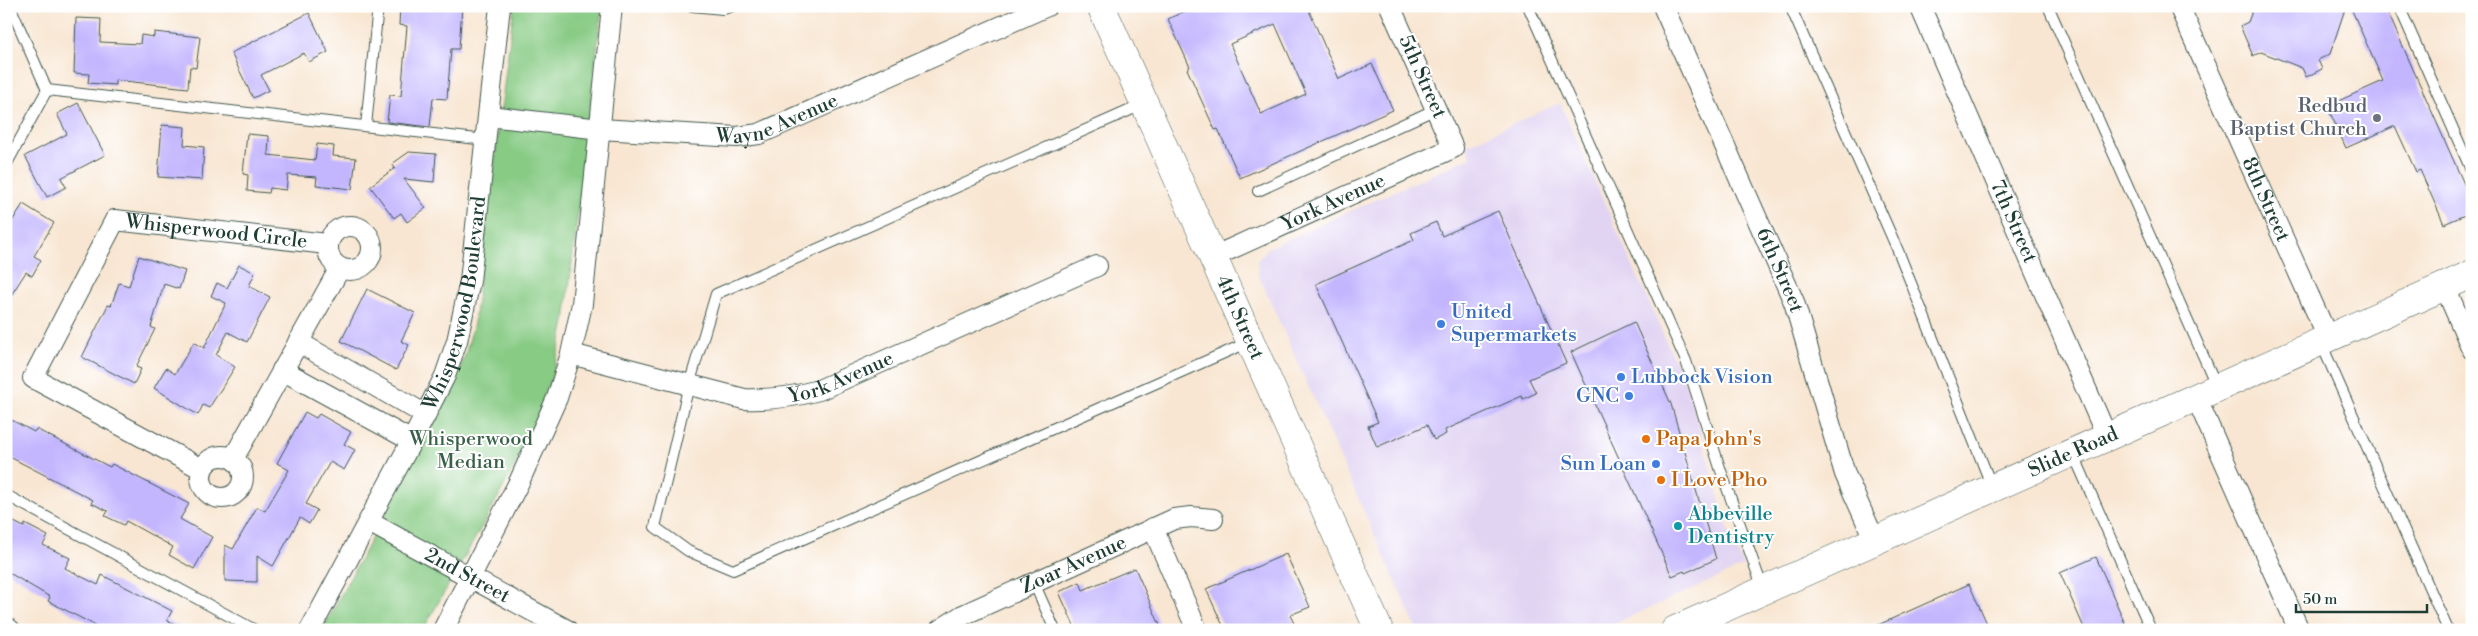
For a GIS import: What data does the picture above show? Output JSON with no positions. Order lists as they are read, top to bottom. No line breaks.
{"streets":{"main road":["4th Street","Slide Road"],"street":["5th Street","Wayne Avenue","8th Street","York Avenue","7th Street","Whisperwood Circle","6th Street","Whisperwood Boulevard","Zoar Avenue","2nd Street"]},"crossings":[["5th Street","York Avenue"],["Wayne Avenue","Whisperwood Boulevard"],["8th Street","Slide Road"],["York Avenue","4th Street"],["7th Street","Slide Road"],["6th Street","Slide Road"],["Whisperwood Boulevard","2nd Street"]],"parks":["Whisperwood Median"],"places":["Redbud Baptist Church","United Supermarkets","Lubbock Vision","GNC","Papa John's","Sun Loan","I Love Pho","Abbeville Dentistry"],"scale_bar":"50 m"}
